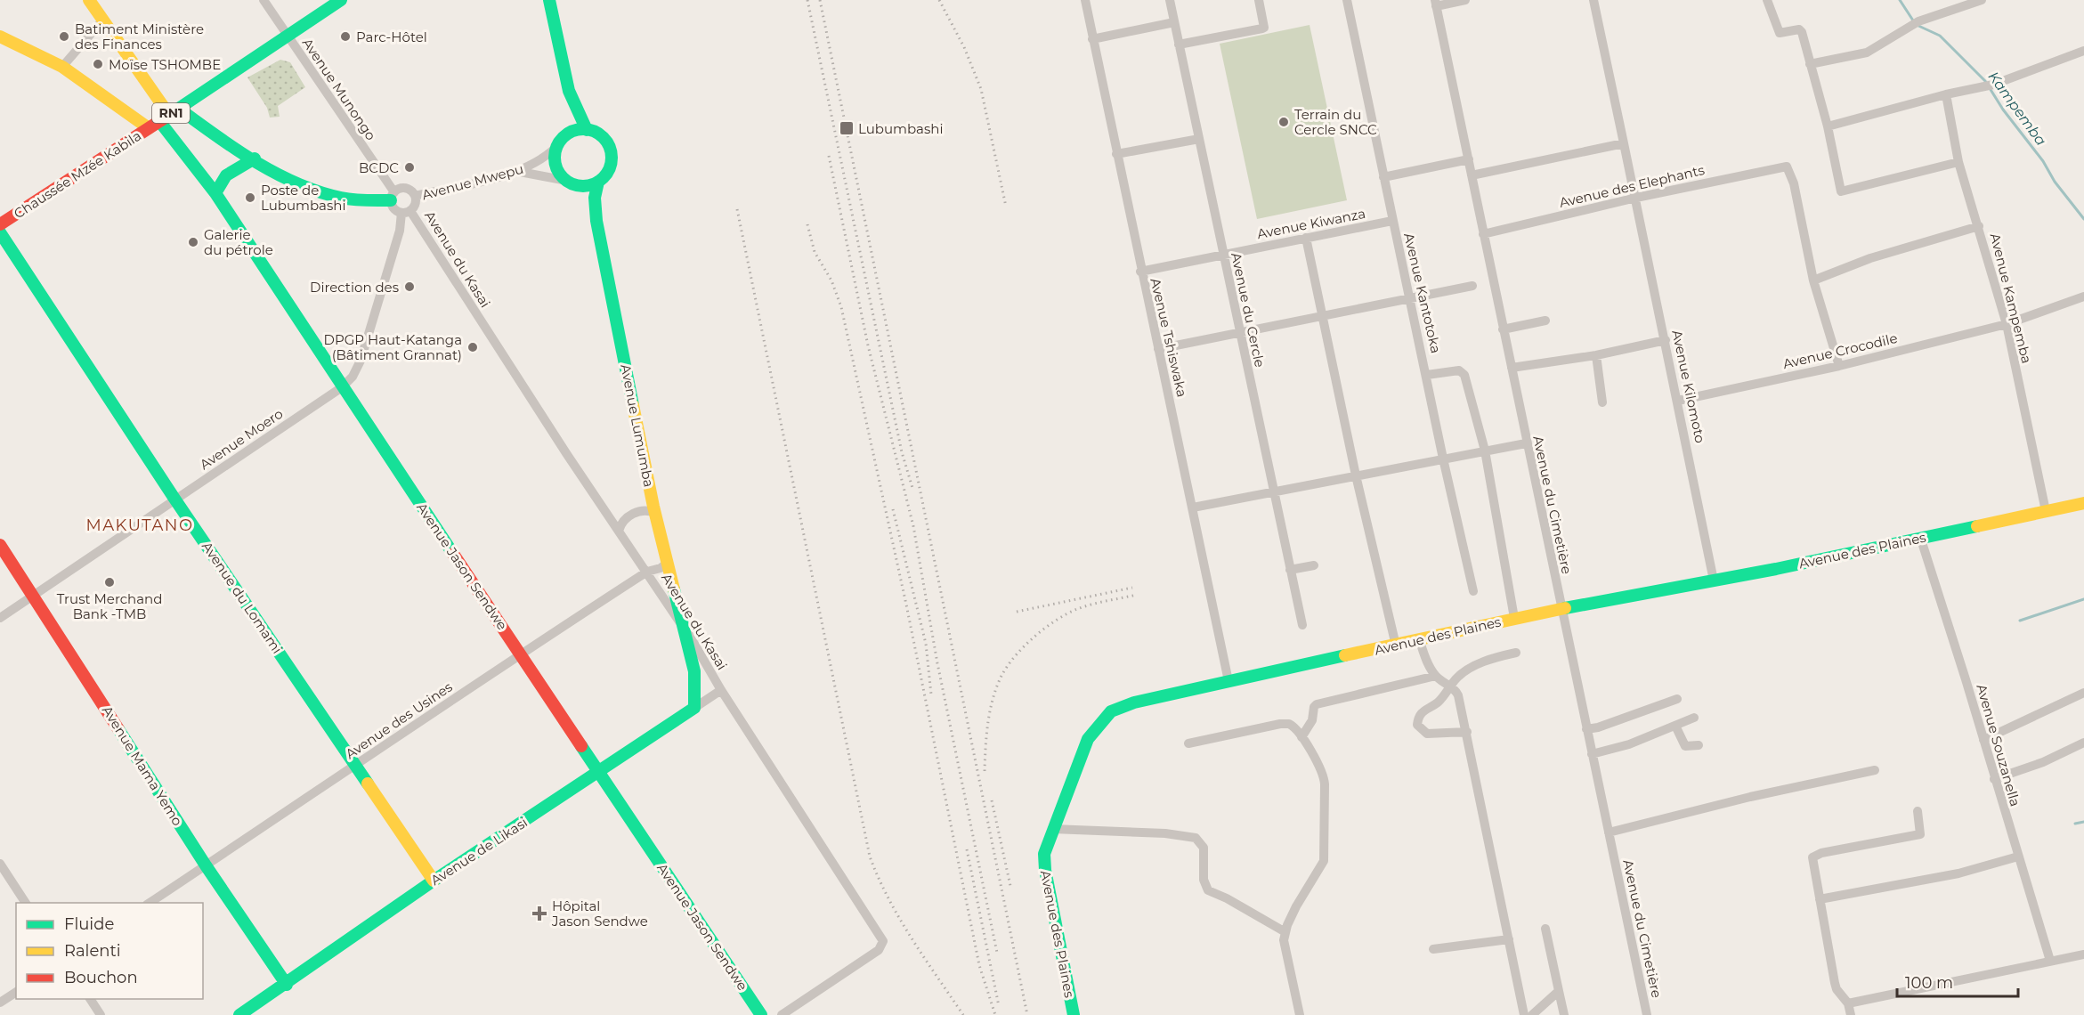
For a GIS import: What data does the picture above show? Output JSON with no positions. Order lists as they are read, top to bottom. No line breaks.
{"streets":{"main road":["RN1","Chaussée Mzée Kabila","Avenue Lumumba","Avenue des Plaines","Avenue Jason Sendwe","Avenue du Lomami","Avenue Mama Yemo","Avenue de Likasi"],"street":["Avenue Munongo","Avenue Mwepu","Avenue des Elephants","Avenue Kiwanza","Avenue du Kasai","Avenue Kantotoka","Avenue Kampemba","Avenue du Cercle","Avenue Tshiswaka","Avenue Crocodile","Avenue Kilomoto","Avenue Moero","Avenue du Cimetière","Avenue des Usines","Avenue Souzanella"]},"crossings":[["Avenue Munongo","Chaussée Mzée Kabila"],["Avenue Munongo","Avenue Mwepu"],["Avenue Munongo","Avenue du Kasai"],["Avenue Munongo","Avenue Moero"],["Chaussée Mzée Kabila","Avenue Jason Sendwe"],["Avenue Mwepu","Avenue du Kasai"],["Avenue Mwepu","Avenue Moero"],["Avenue des Elephants","Avenue Kilomoto"],["Avenue des Elephants","Avenue du Cimetière"],["Avenue Kiwanza","Avenue Kantotoka"],["Avenue Kiwanza","Avenue du Cercle"],["Avenue Kiwanza","Avenue Tshiswaka"],["Avenue du Kasai","Avenue Lumumba"],["Avenue du Kasai","Avenue Moero"],["Avenue du Kasai","Avenue des Usines"],["Avenue du Kasai","Avenue de Likasi"],["Avenue Kampemba","Avenue Crocodile"],["Avenue Kampemba","Avenue des Plaines"],["Avenue Tshiswaka","Avenue des Plaines"],["Avenue Crocodile","Avenue Kilomoto"],["Avenue Kilomoto","Avenue des Plaines"],["Avenue Lumumba","Avenue des Usines"],["Avenue Lumumba","Avenue de Likasi"],["Avenue Moero","Avenue Jason Sendwe"],["Avenue Moero","Avenue du Lomami"],["Avenue Moero","Avenue Mama Yemo"],["Avenue du Cimetière","Avenue des Plaines"],["Avenue des Plaines","Avenue Souzanella"],["Avenue Jason Sendwe","Avenue des Usines"],["Avenue Jason Sendwe","Avenue de Likasi"],["Avenue du Lomami","Avenue des Usines"],["Avenue du Lomami","Avenue de Likasi"],["Avenue des Usines","Avenue Mama Yemo"],["Avenue Mama Yemo","Avenue de Likasi"]],"districts":["MAKUTANO"],"water":["Kampemba"],"places":{"other":["Batiment Ministère des Finances","Parc-Hôtel","Moïse TSHOMBE","Terrain du Cercle SNCC","BCDC","Poste de Lubumbashi","Galerie du pétrole","Direction des","DPGP Haut-Katanga (Bâtiment Grannat)","Trust Merchand Bank -TMB"],"transit":["Lubumbashi"],"health":["Hôpital Jason Sendwe"]},"legend":["Fluide","Ralenti","Bouchon"],"scale_bar":"100 m"}
